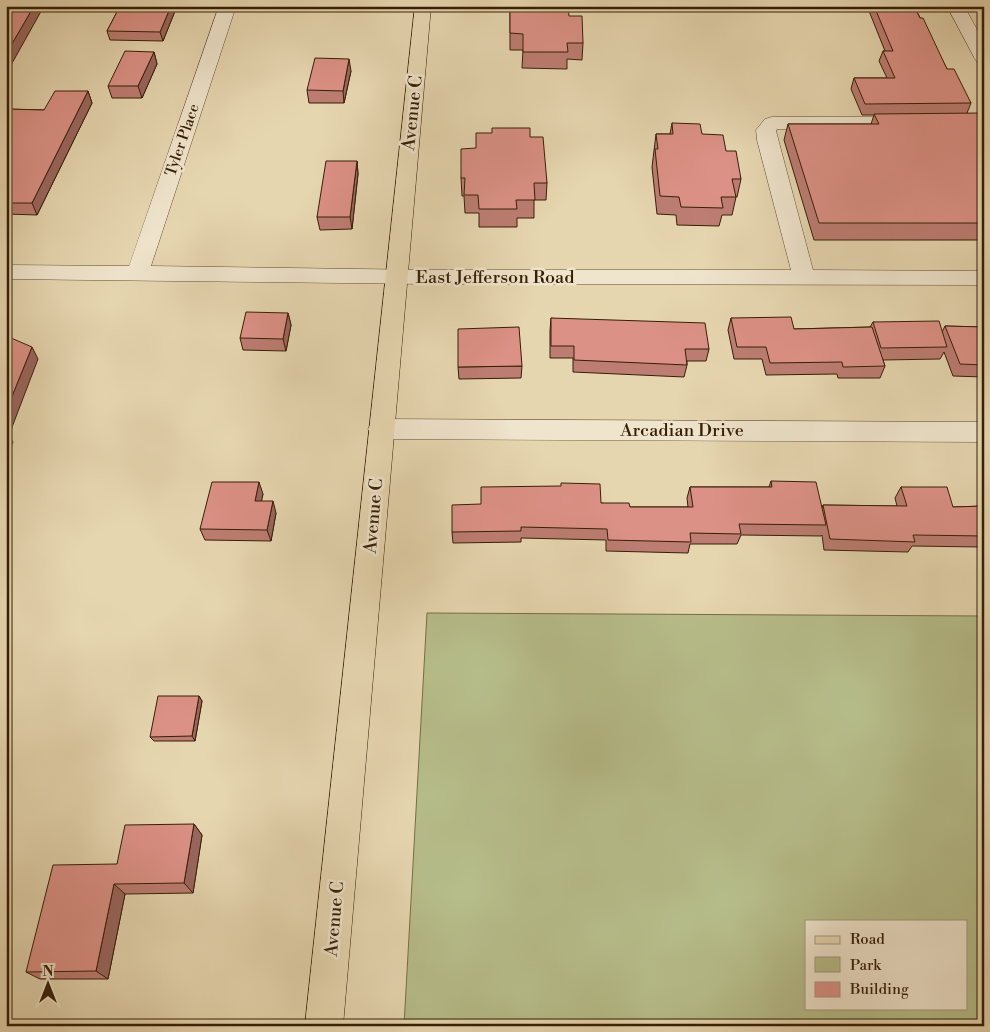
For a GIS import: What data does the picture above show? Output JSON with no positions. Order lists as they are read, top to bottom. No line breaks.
{"streets":{"main road":["Avenue C"],"street":["Tyler Place","East Jefferson Road","Arcadian Drive"]},"crossings":[["Avenue C","East Jefferson Road"],["Avenue C","Arcadian Drive"],["Tyler Place","East Jefferson Road"]],"legend":["Road","Park","Building"],"north":"top"}
